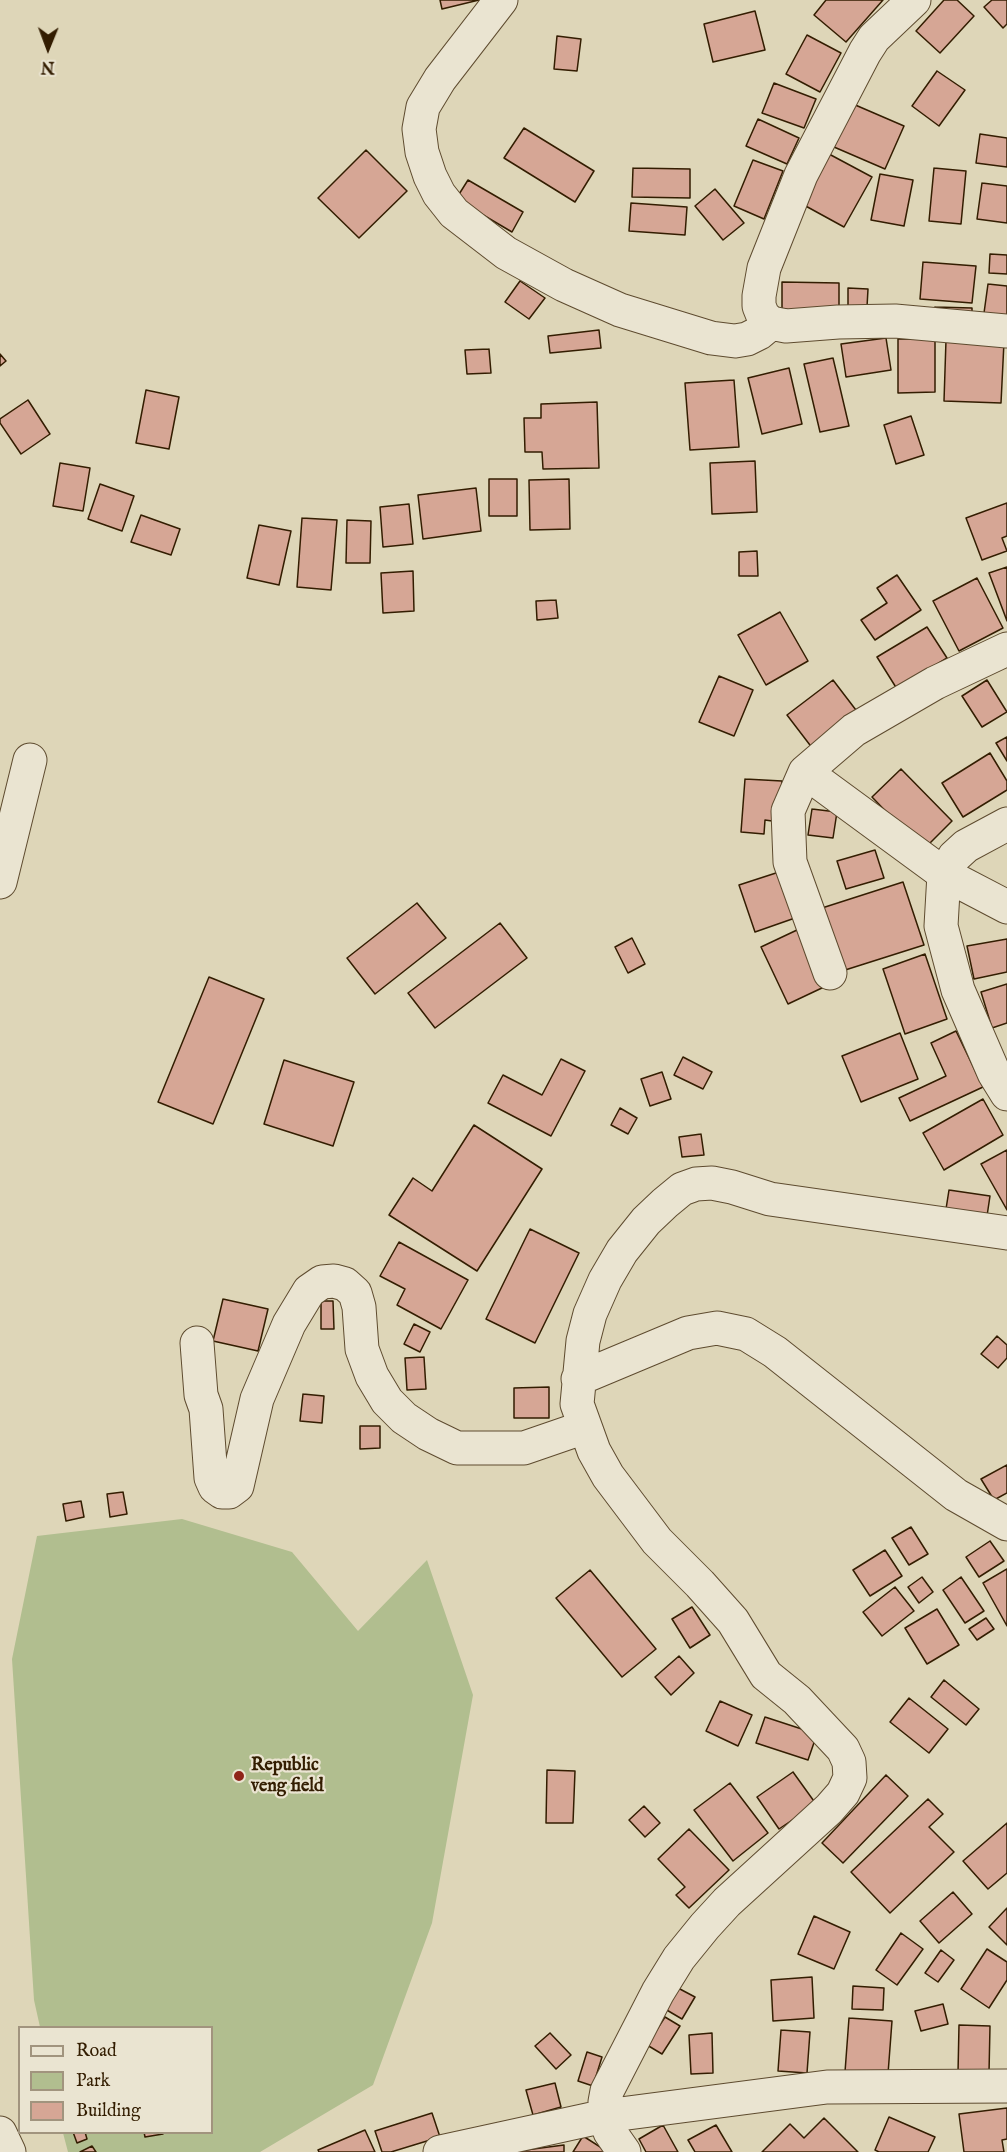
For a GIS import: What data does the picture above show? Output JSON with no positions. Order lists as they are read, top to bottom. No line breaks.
{"places":["Republic veng field"],"legend":["Road","Park","Building"],"north":"bottom"}
